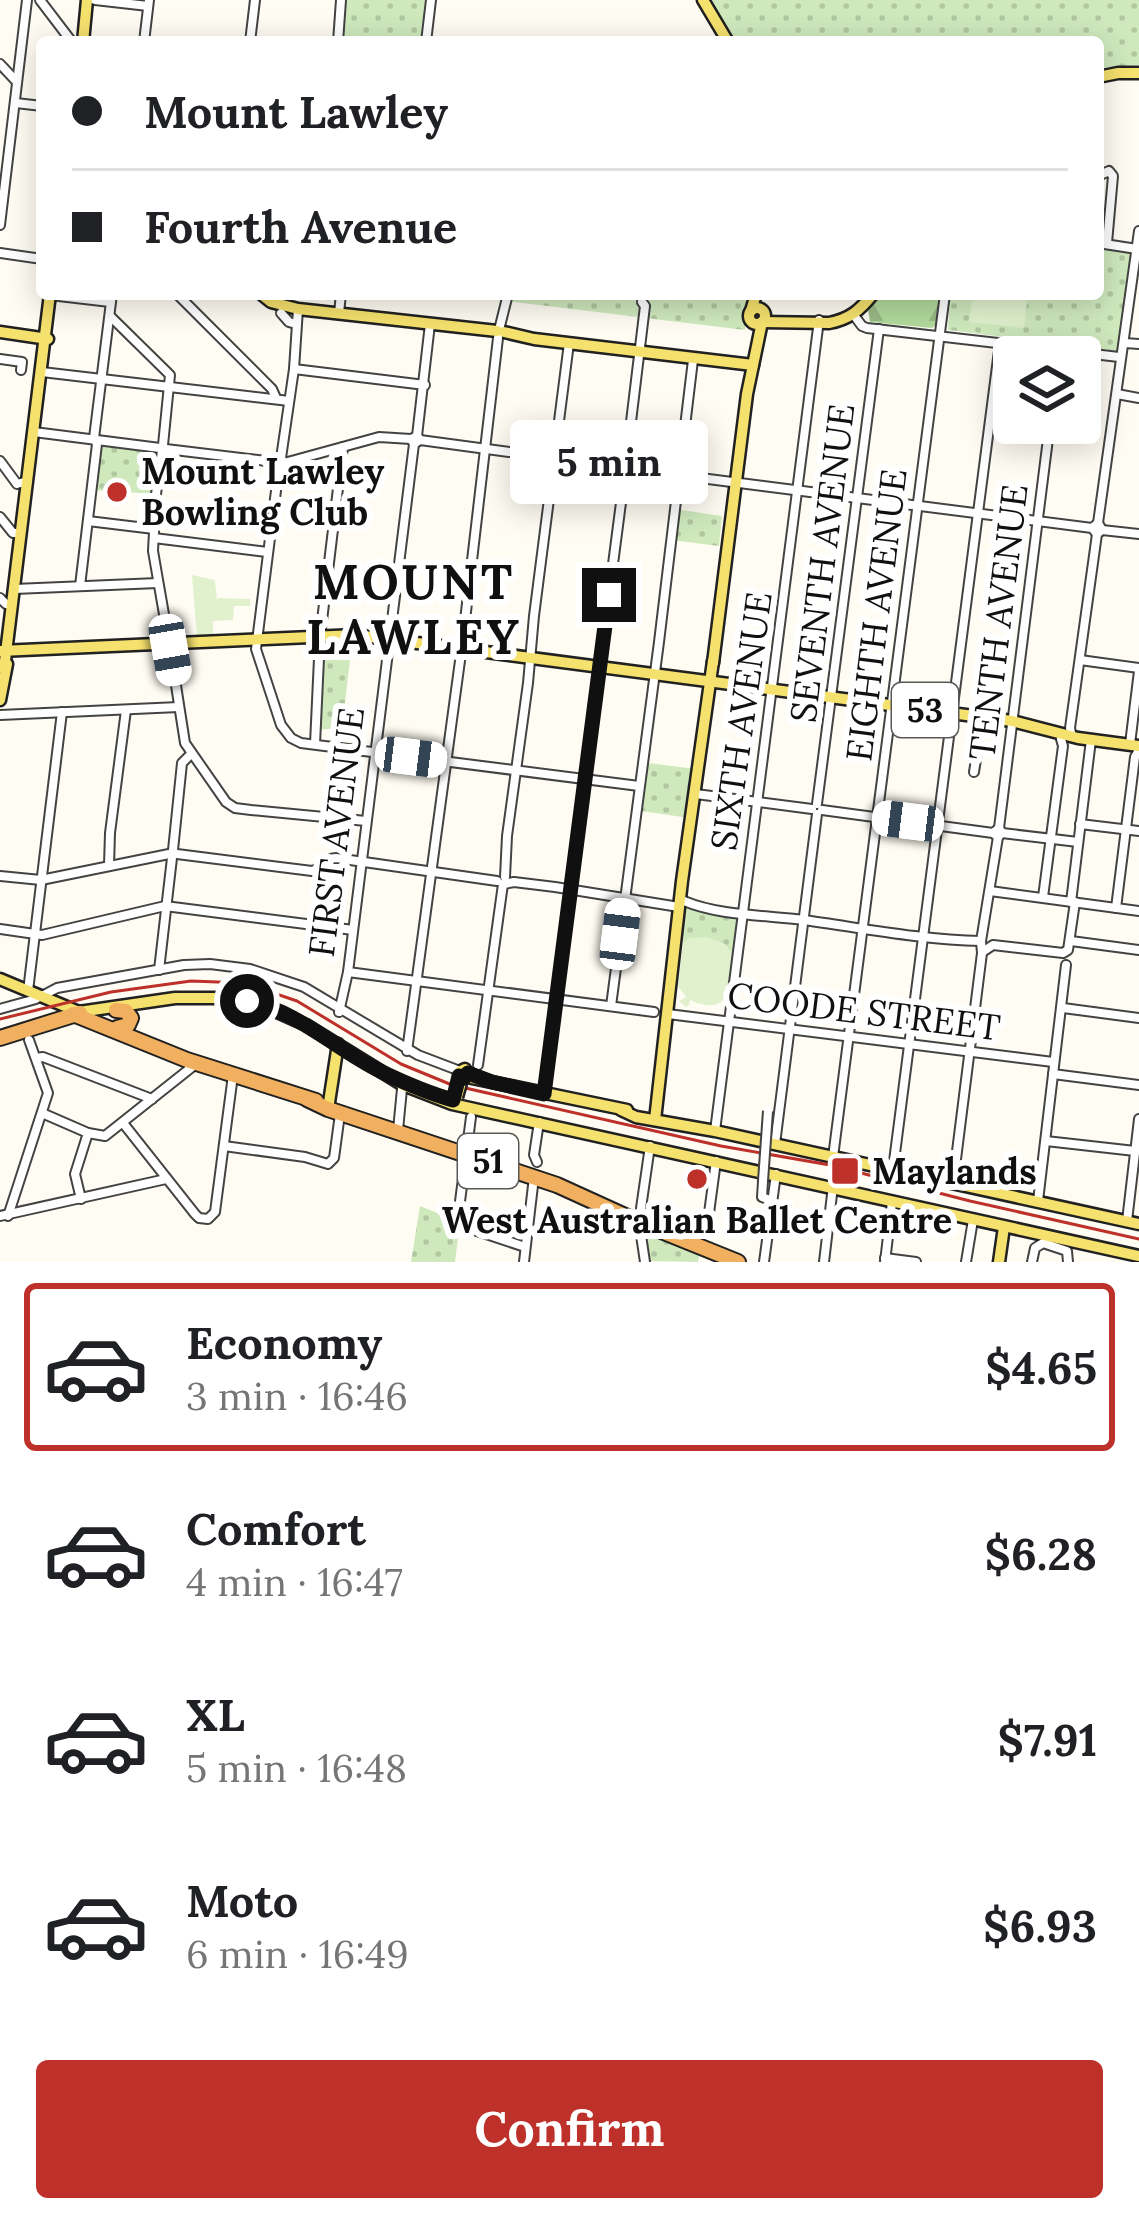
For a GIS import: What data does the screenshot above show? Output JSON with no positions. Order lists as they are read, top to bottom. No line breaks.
{"streets":{"highway":["51"],"main road":["53"],"street":["SEVENTH AVENUE","EIGHTH AVENUE","TENTH AVENUE","SIXTH AVENUE","FIRST AVENUE","COODE STREET"]},"crossings":[["SEVENTH AVENUE","53"],["SEVENTH AVENUE","COODE STREET"],["EIGHTH AVENUE","53"],["EIGHTH AVENUE","COODE STREET"],["TENTH AVENUE","53"],["TENTH AVENUE","COODE STREET"],["53","SIXTH AVENUE"],["53","FIRST AVENUE"],["SIXTH AVENUE","COODE STREET"],["FIRST AVENUE","COODE STREET"]],"districts":["MOUNT LAWLEY"],"places":{"other":["Mount Lawley Bowling Club","West Australian Ballet Centre"],"transit":["Maylands"]},"page":{"banner":["Mount Lawley","Fourth Avenue"],"bubble":"5 min","list":[{"name":"Economy","note":"3 min · 16:46","value":"$4.65"},{"name":"Comfort","note":"4 min · 16:47","value":"$6.28"},{"name":"XL","note":"5 min · 16:48","value":"$7.91"},{"name":"Moto","note":"6 min · 16:49","value":"$6.93"}],"buttons":"Confirm"}}
